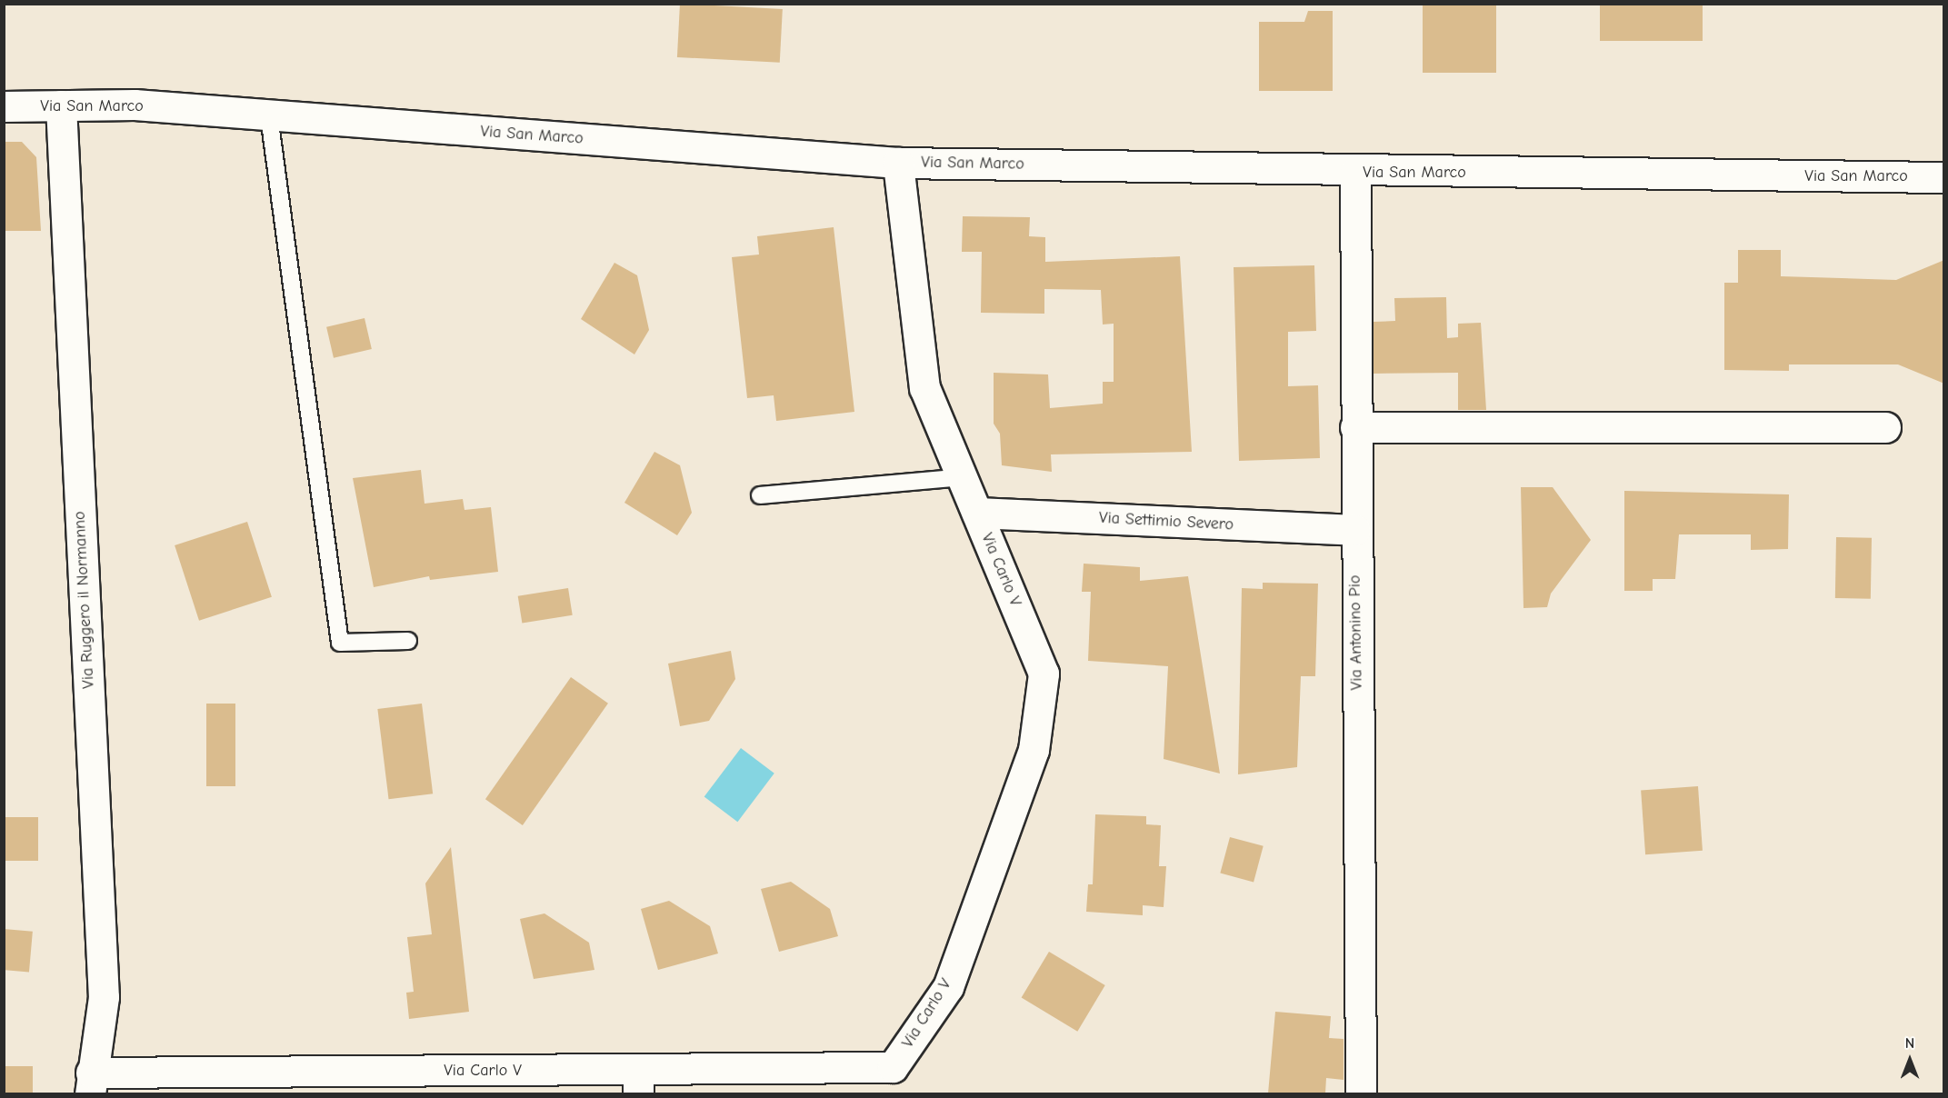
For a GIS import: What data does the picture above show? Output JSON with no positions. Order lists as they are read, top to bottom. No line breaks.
{"streets":{"street":["Via San Marco","Via Settimio Severo","Via Carlo V","Via Ruggero il Normanno","Via Antonino Pio"]},"crossings":[["Via San Marco","Via Carlo V"],["Via San Marco","Via Ruggero il Normanno"],["Via San Marco","Via Antonino Pio"],["Via Settimio Severo","Via Carlo V"],["Via Settimio Severo","Via Antonino Pio"],["Via Carlo V","Via Ruggero il Normanno"]],"north":"top"}
